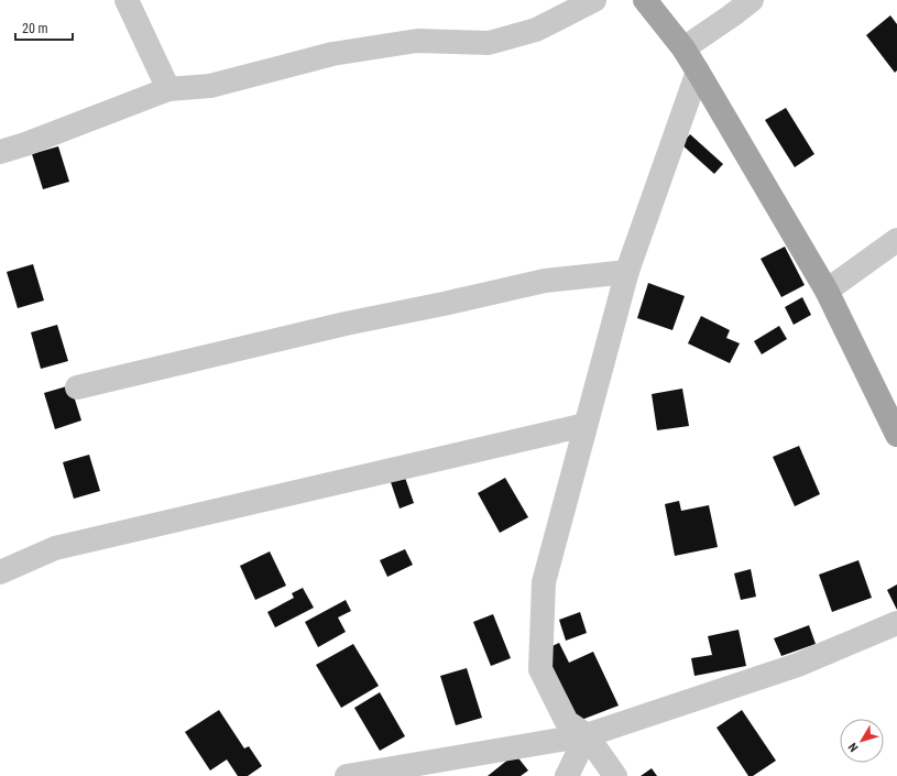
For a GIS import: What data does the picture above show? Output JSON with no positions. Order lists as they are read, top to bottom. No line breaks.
{"scale_bar":"20 m","north":"bottom left"}
